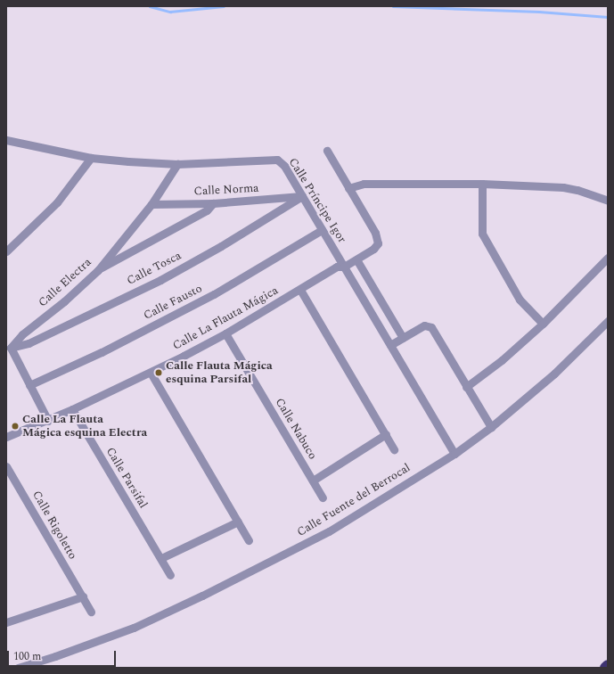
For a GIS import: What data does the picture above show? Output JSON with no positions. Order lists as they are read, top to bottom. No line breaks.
{"streets":{"street":["Calle Norma","Calle Príncipe Igor","Calle Tosca","Calle Electra","Calle Fausto","Calle La Flauta Mágica","Calle Nabuco","Calle Parsifal","Calle Fuente del Berrocal","Calle Rigoletto"]},"crossings":[["Calle Norma","Calle Príncipe Igor"],["Calle Norma","Calle Tosca"],["Calle Norma","Calle Electra"],["Calle Príncipe Igor","Calle Tosca"],["Calle Príncipe Igor","Calle Electra"],["Calle Príncipe Igor","Calle Fausto"],["Calle Príncipe Igor","Calle La Flauta Mágica"],["Calle Príncipe Igor","Calle Fuente del Berrocal"],["Calle Tosca","Calle Electra"],["Calle La Flauta Mágica","Calle Nabuco"],["Calle La Flauta Mágica","Calle Parsifal"]],"places":["Calle Flauta Mágica esquina Parsifal","Calle La Flauta Mágica esquina Electra"],"scale_bar":"100 m"}
